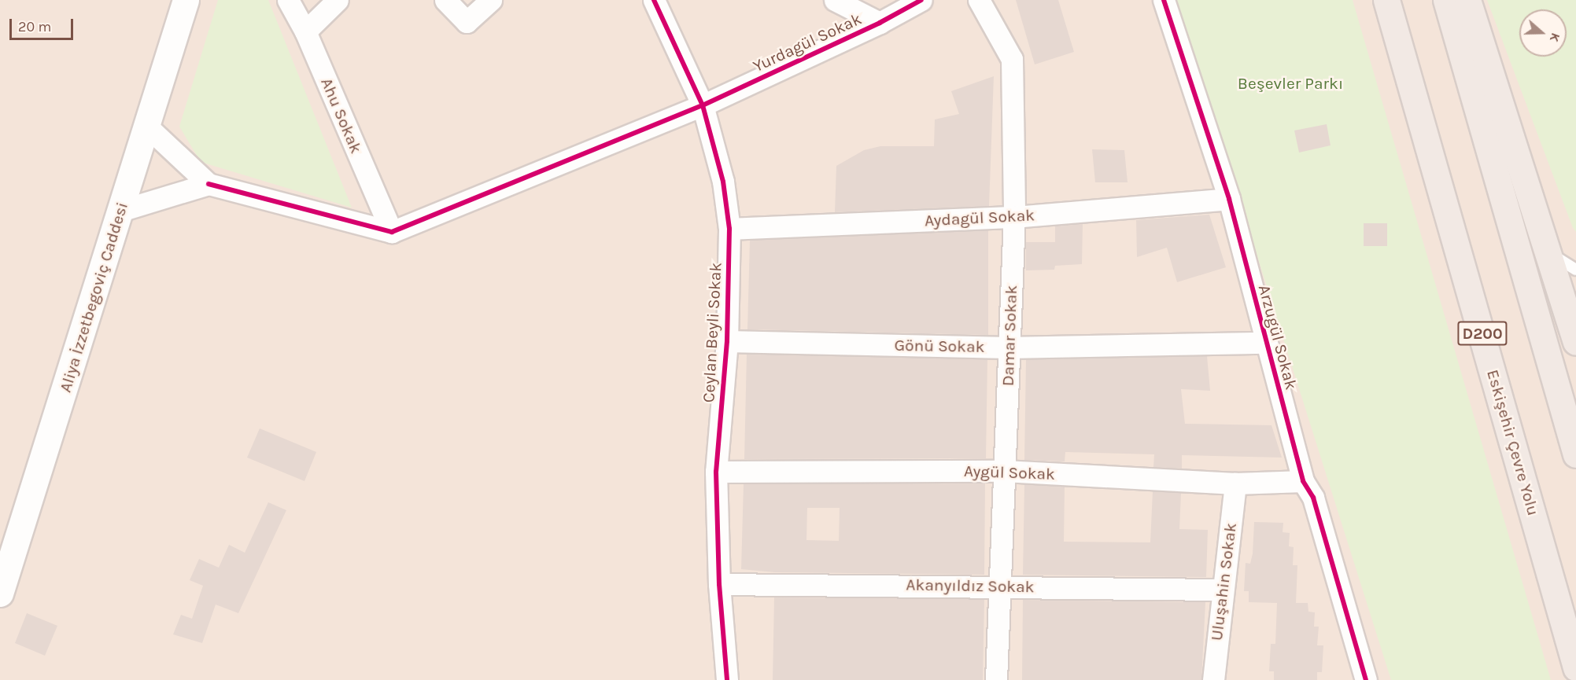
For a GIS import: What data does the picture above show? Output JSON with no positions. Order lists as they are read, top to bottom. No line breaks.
{"streets":{"highway":["D200","Eskişehir Çevre Yolu"],"street":["Yurdagül Sokak","Ahu Sokak","Aydagül Sokak","Aliya İzzetbegoviç Caddesi","Ceylan Beyli Sokak","Damar Sokak","Arzugül Sokak","Gönü Sokak","Aygül Sokak","Uluşahin Sokak","Akanyıldız Sokak"]},"crossings":[["Yurdagül Sokak","Ahu Sokak"],["Yurdagül Sokak","Ceylan Beyli Sokak"],["Aydagül Sokak","Ceylan Beyli Sokak"],["Aydagül Sokak","Damar Sokak"],["Aydagül Sokak","Arzugül Sokak"],["Ceylan Beyli Sokak","Gönü Sokak"],["Ceylan Beyli Sokak","Aygül Sokak"],["Ceylan Beyli Sokak","Akanyıldız Sokak"],["Damar Sokak","Gönü Sokak"],["Damar Sokak","Aygül Sokak"],["Damar Sokak","Akanyıldız Sokak"],["Arzugül Sokak","Gönü Sokak"],["Arzugül Sokak","Aygül Sokak"],["Aygül Sokak","Uluşahin Sokak"],["Uluşahin Sokak","Akanyıldız Sokak"]],"parks":["Beşevler Parkı"],"scale_bar":"20 m","north":"right"}
